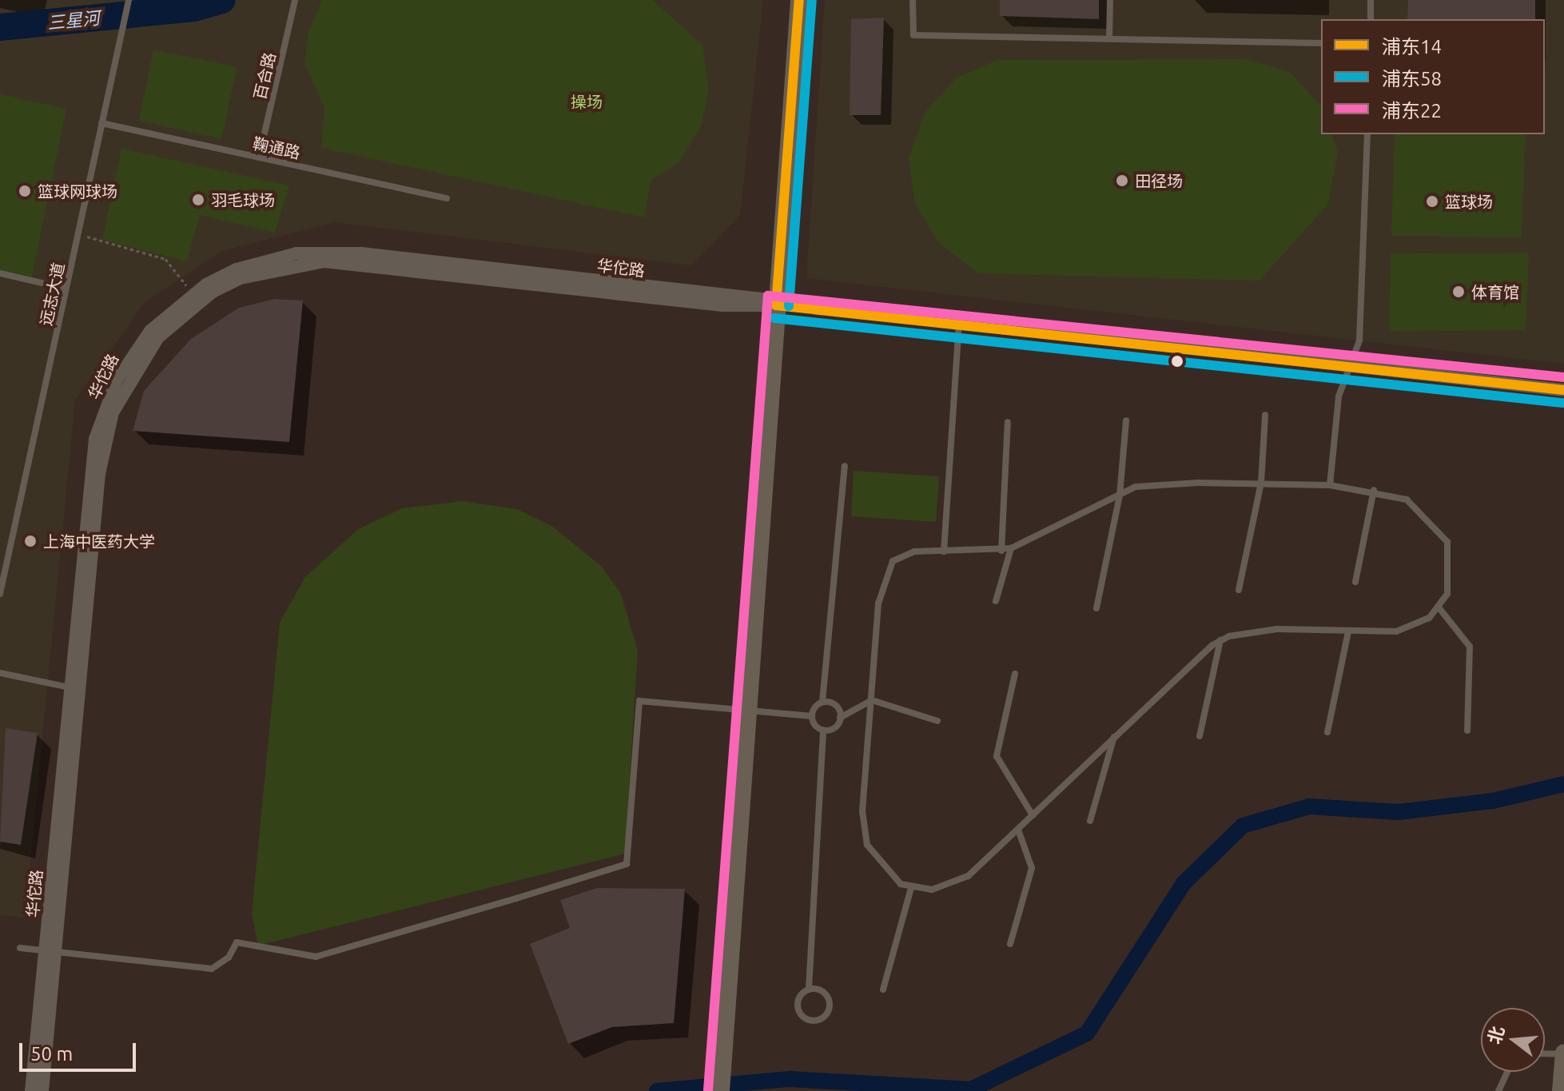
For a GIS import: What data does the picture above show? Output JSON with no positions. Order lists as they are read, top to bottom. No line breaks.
{"streets":{"street":["华佗路"],"lane":["百合路","鞠通路","远志大道"]},"crossings":[["百合路","鞠通路"],["鞠通路","远志大道"]],"water":["三星河"],"parks":["操场"],"places":["田径场","篮球网球场","羽毛球场","篮球场","体育馆","上海中医药大学"],"lines":["transit line 浦东14","transit line 浦东58","transit line 浦东22"],"legend":["浦东14","浦东58","浦东22"],"scale_bar":"50 m","north":"left"}
